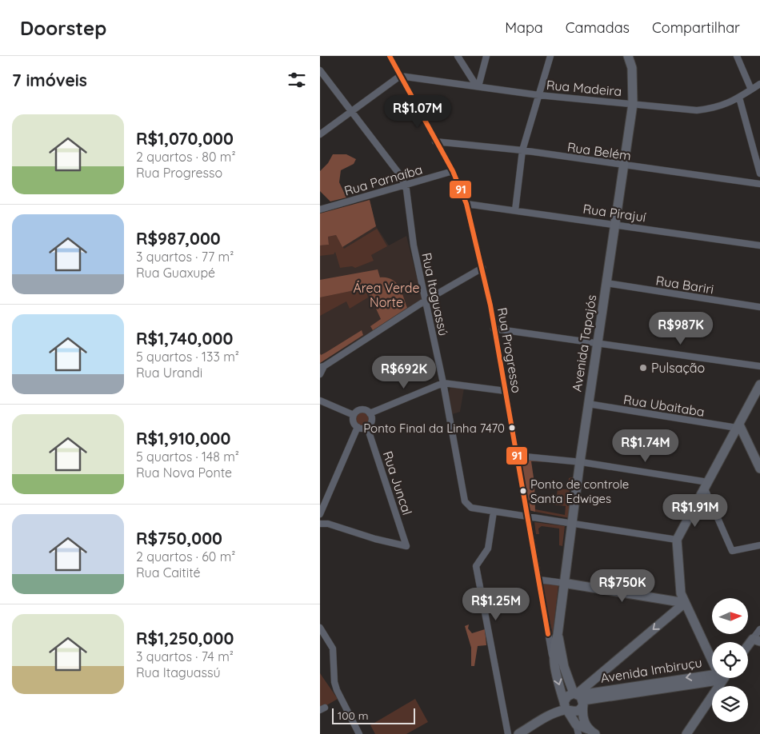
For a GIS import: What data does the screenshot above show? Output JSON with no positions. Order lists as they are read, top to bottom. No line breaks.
{"streets":{"street":["Rua Madeira","Rua Belém","Rua Parnaíba","Rua Pirajuí","Rua Bariri","Rua Itaguassú","Avenida Tapajós","Rua Progresso","Rua Ubaitaba","Rua Juncal","Avenida Imbiruçu"]},"crossings":[["Rua Madeira","Avenida Tapajós"],["Rua Madeira","Rua Progresso"],["Rua Belém","Avenida Tapajós"],["Rua Belém","Rua Progresso"],["Rua Parnaíba","Rua Itaguassú"],["Rua Parnaíba","Rua Progresso"],["Rua Pirajuí","Avenida Tapajós"],["Rua Pirajuí","Rua Progresso"],["Rua Bariri","Avenida Tapajós"],["Avenida Tapajós","Rua Ubaitaba"]],"parks":["Área Verde Norte"],"places":["Pulsação","Ponto Final da Linha 7470","Ponto de controle Santa Edwiges"],"lines":["transit line 91"],"scale_bar":"100 m","north":"right","page":{"header":"Doorstep","nav":["Mapa","Camadas","Compartilhar"],"heading":"7 imóveis","price":["R$1.07M","R$987K","R$692K","R$1.74M","R$1.91M","R$750K","R$1.25M"],"list":[{"name":"R$1,070,000","note":"2 quartos · 80 m² · Rua Progresso"},{"name":"R$987,000","note":"3 quartos · 77 m² · Rua Guaxupé"},{"name":"R$1,740,000","note":"5 quartos · 133 m² · Rua Urandi"},{"name":"R$1,910,000","note":"5 quartos · 148 m² · Rua Nova Ponte"},{"name":"R$750,000","note":"2 quartos · 60 m² · Rua Caitité"},{"name":"R$1,250,000","note":"3 quartos · 74 m² · Rua Itaguassú"}],"scale":"100 m"}}
